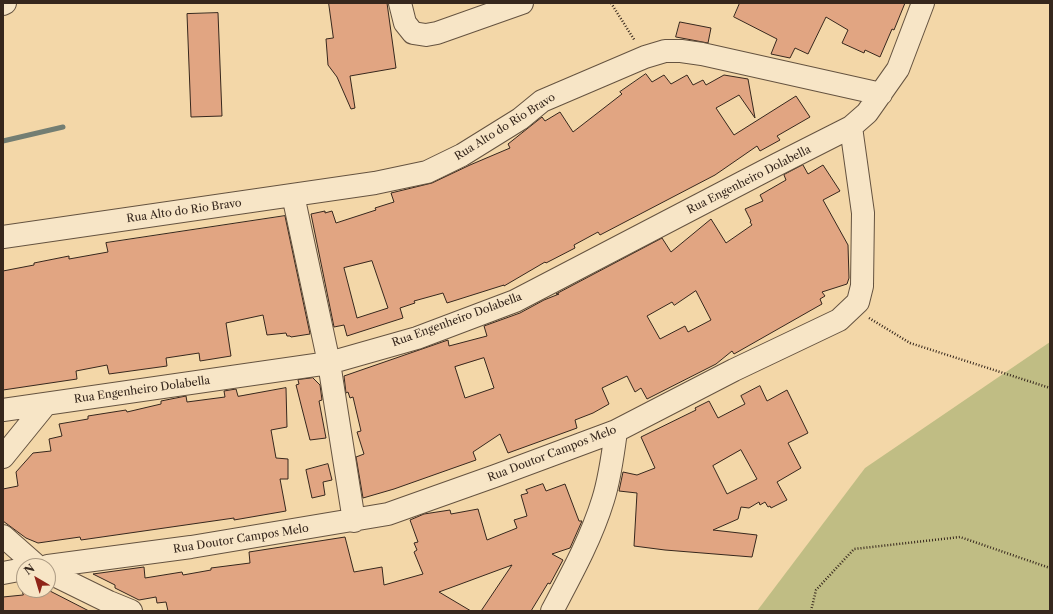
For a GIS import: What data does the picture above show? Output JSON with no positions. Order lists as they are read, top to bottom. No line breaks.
{"streets":{"street":["Rua Alto do Rio Bravo","Rua Engenheiro Dolabella","Rua Doutor Campos Melo"]},"crossings":[["Rua Alto do Rio Bravo","Rua Engenheiro Dolabella"],["Rua Engenheiro Dolabella","Rua Doutor Campos Melo"]],"north":"top left"}
